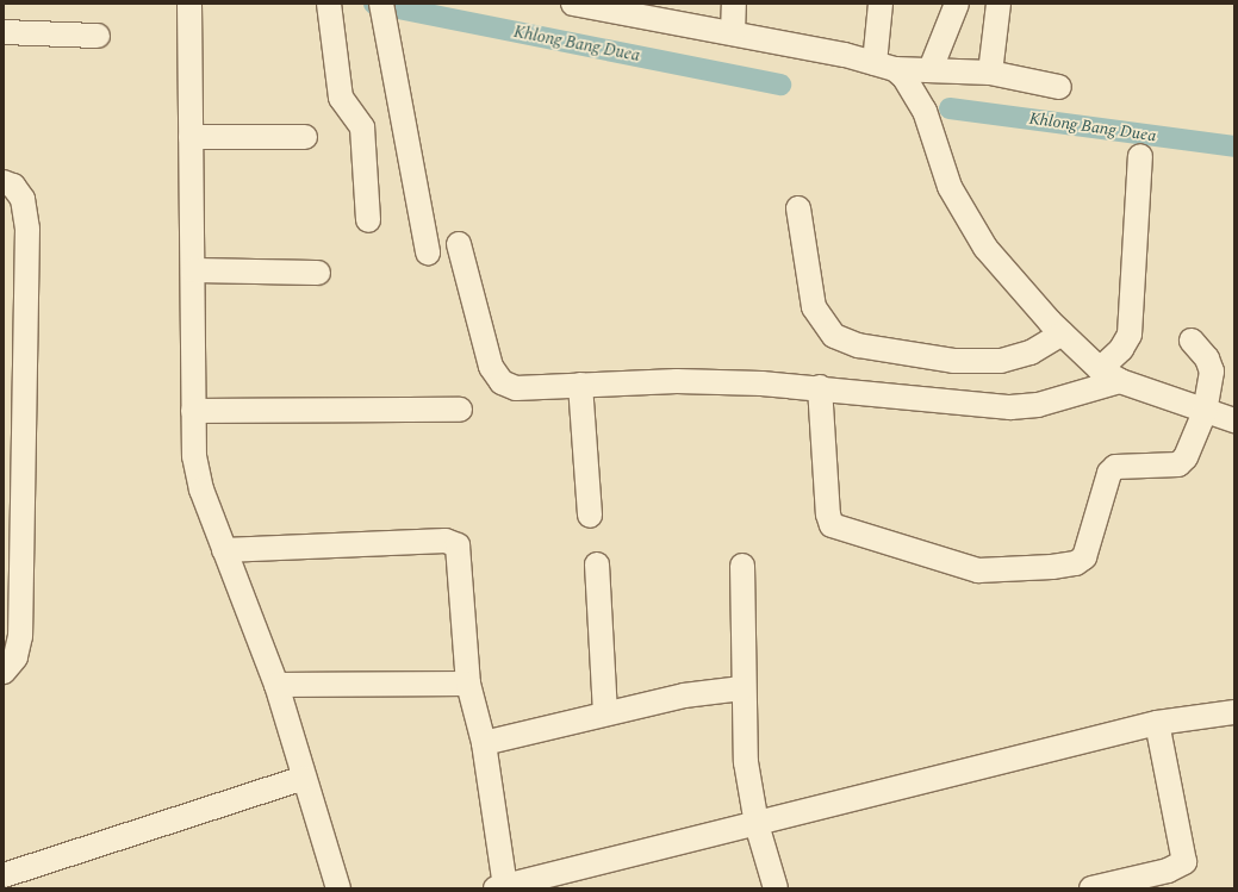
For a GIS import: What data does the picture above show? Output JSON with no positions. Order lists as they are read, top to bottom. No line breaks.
{"water":["Khlong Bang Duea"]}
